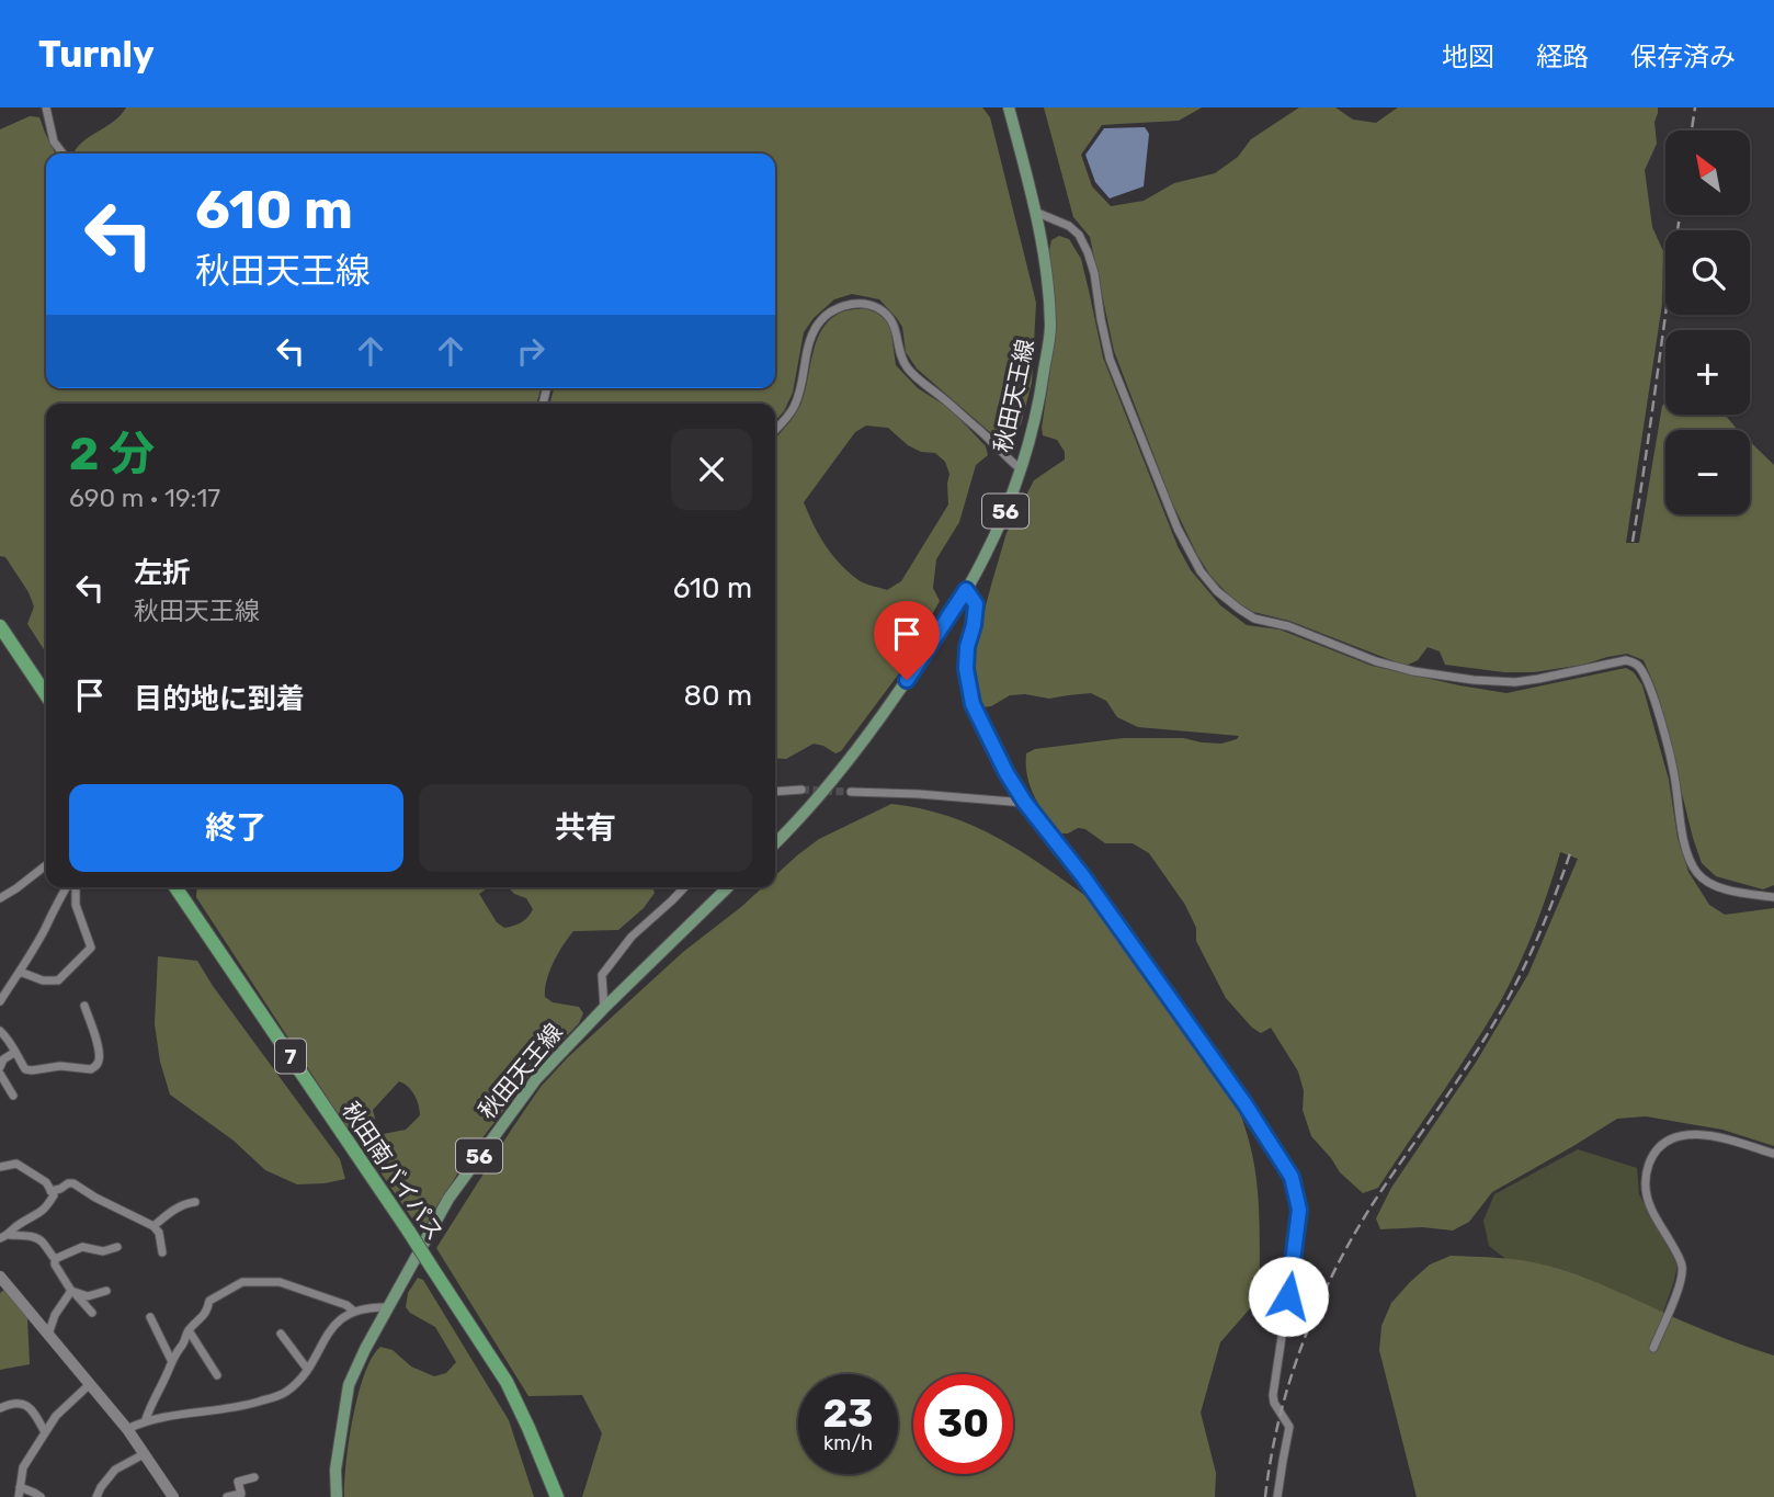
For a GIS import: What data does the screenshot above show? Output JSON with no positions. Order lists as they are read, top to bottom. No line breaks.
{"streets":{"highway":["7","秋田南バイパス"],"main road":["秋田天王線","56"]},"north":"top left","page":{"header":"Turnly","nav":["地図","経路","保存済み"],"map_buttons":["+","−"],"turn":["610 m","秋田天王線"],"heading":["2 分","690 m · 19:17"],"list":[{"name":"左折","note":"秋田天王線","value":"610 m"},{"name":"目的地に到着","value":"80 m"}],"buttons":["終了","共有"],"speed":"23 km/h","limit":"30"}}
